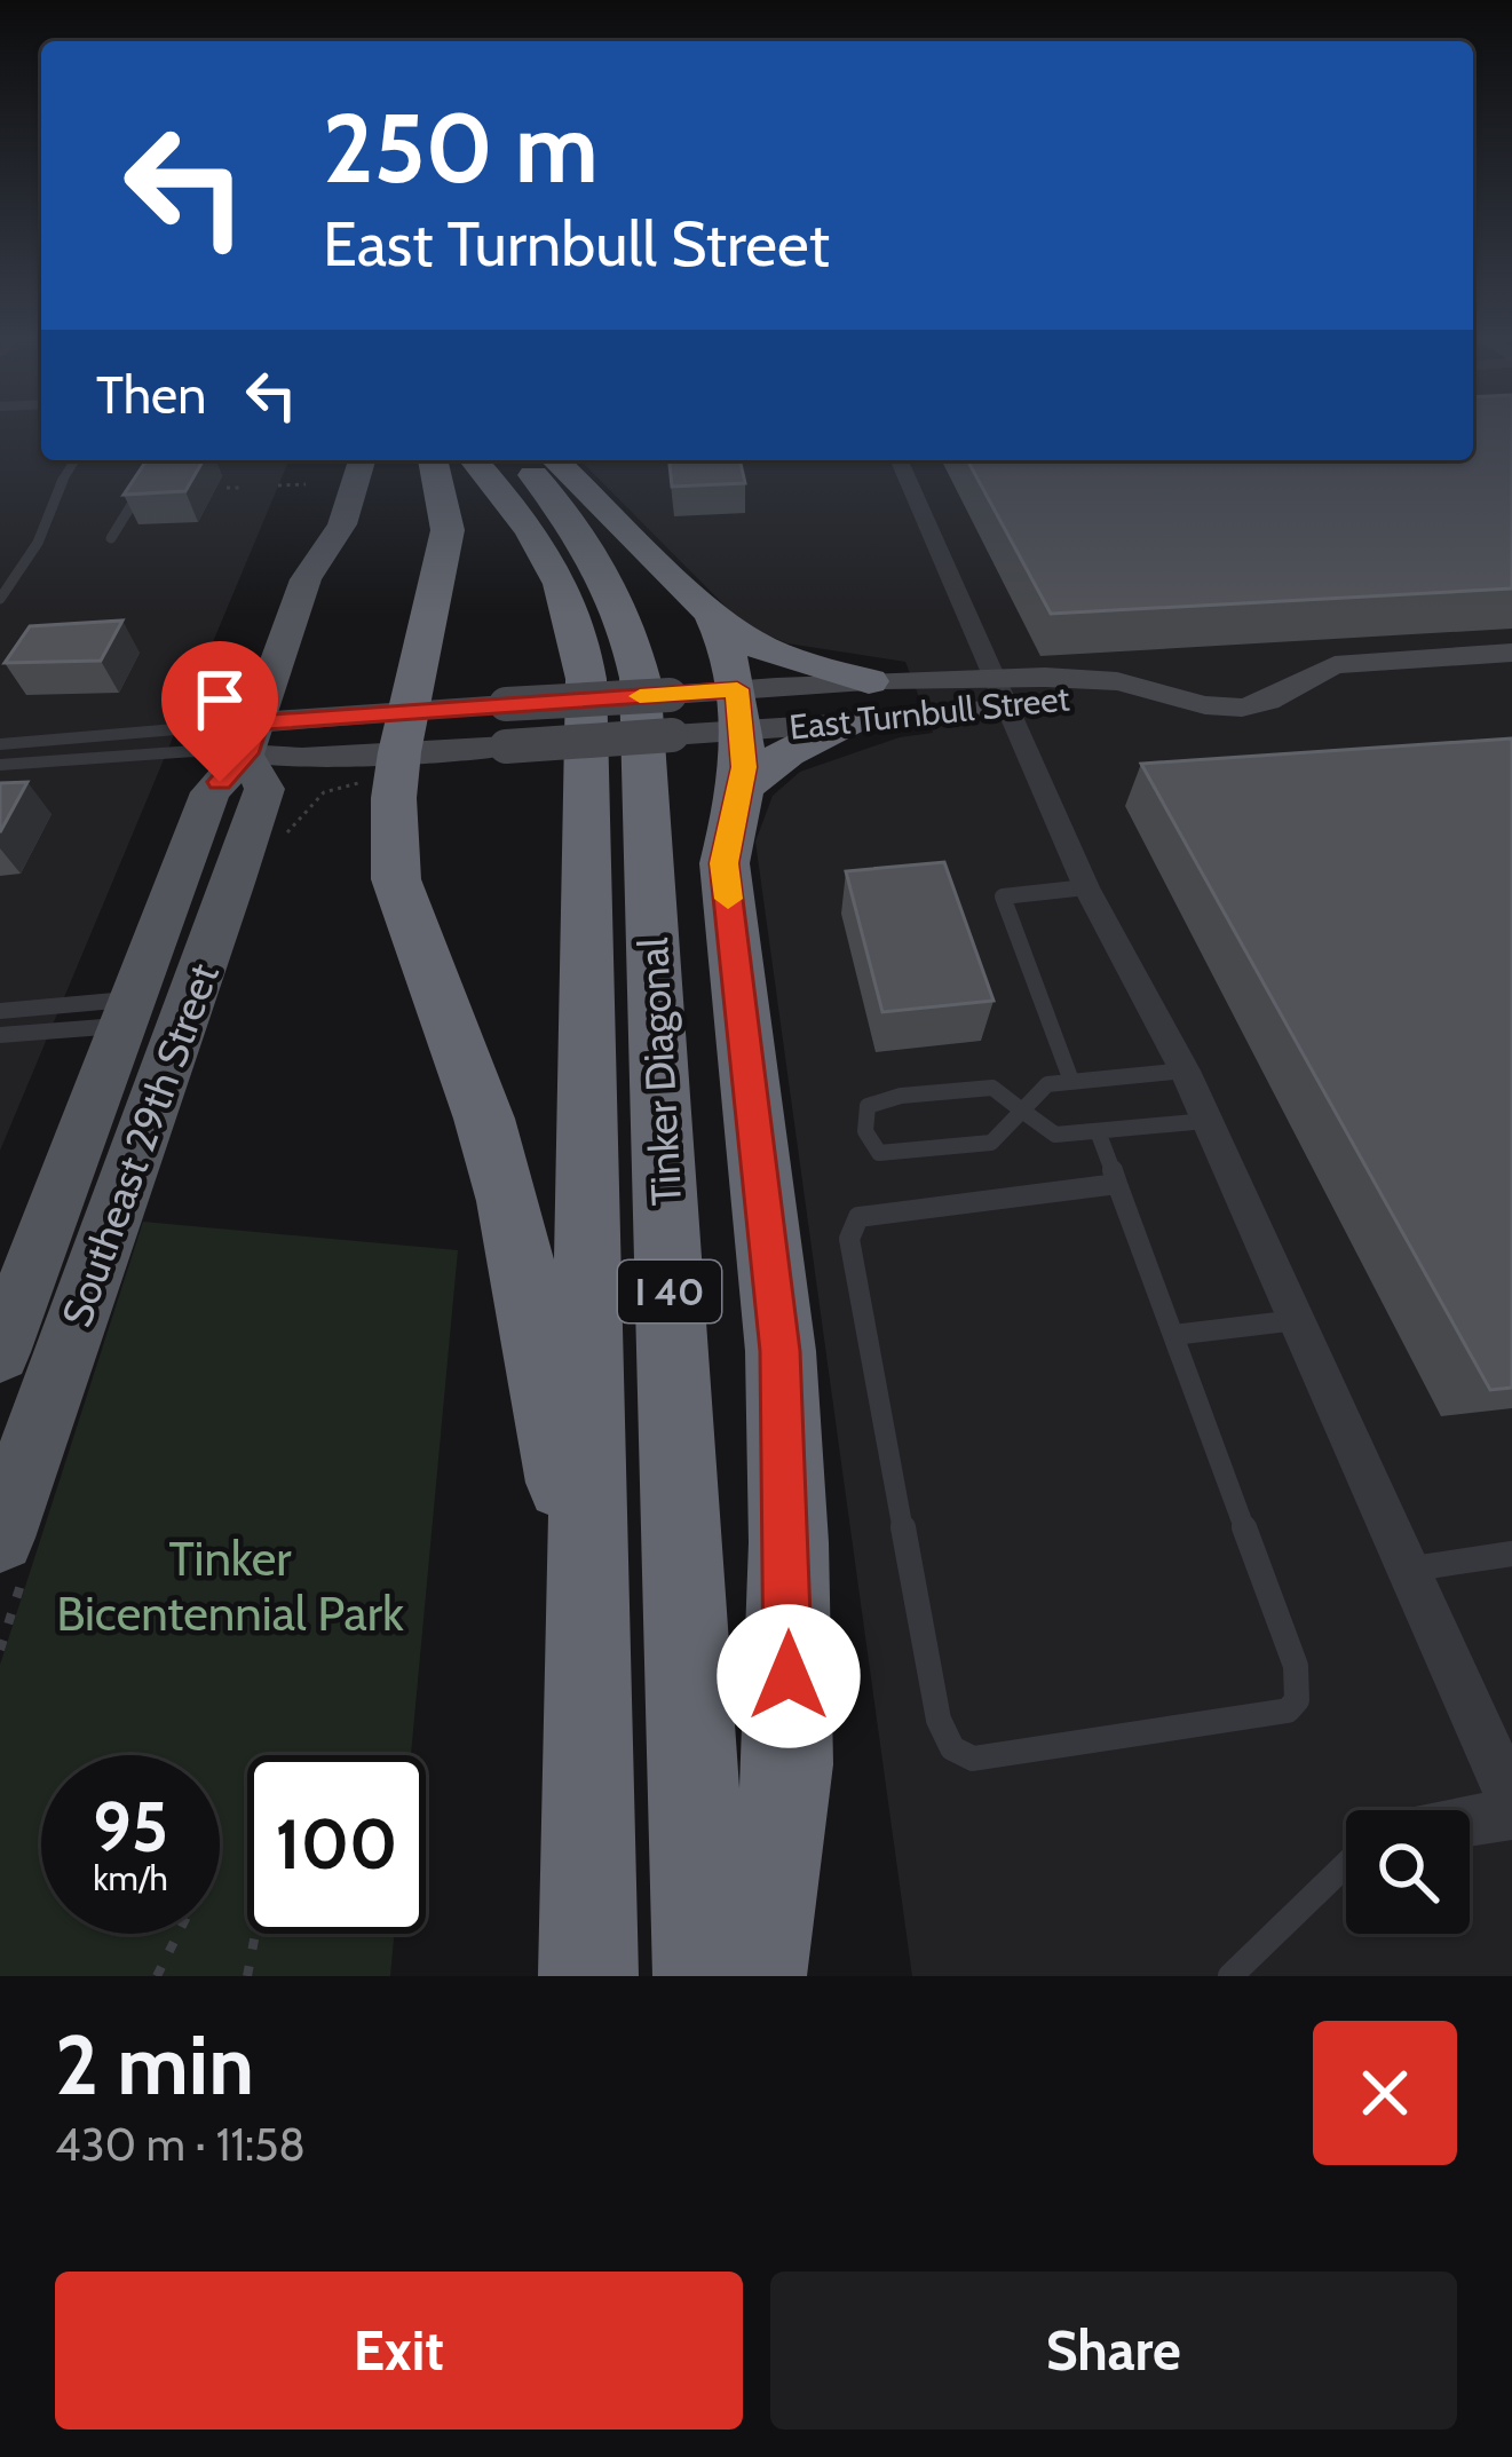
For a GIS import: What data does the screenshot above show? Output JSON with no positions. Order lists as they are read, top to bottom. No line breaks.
{"streets":{"highway":["Tinker Diagonal","I 40"],"main road":["Southeast 29th Street"],"street":["East Turnbull Street"]},"crossings":[["East Turnbull Street","Southeast 29th Street"]],"parks":["Tinker Bicentennial Park"],"page":{"turn":["250 m","East Turnbull Street"],"then":"Then","speed":"95 km/h","limit":"100","heading":["2 min","430 m · 11:58"],"buttons":["Exit","Share"]}}
